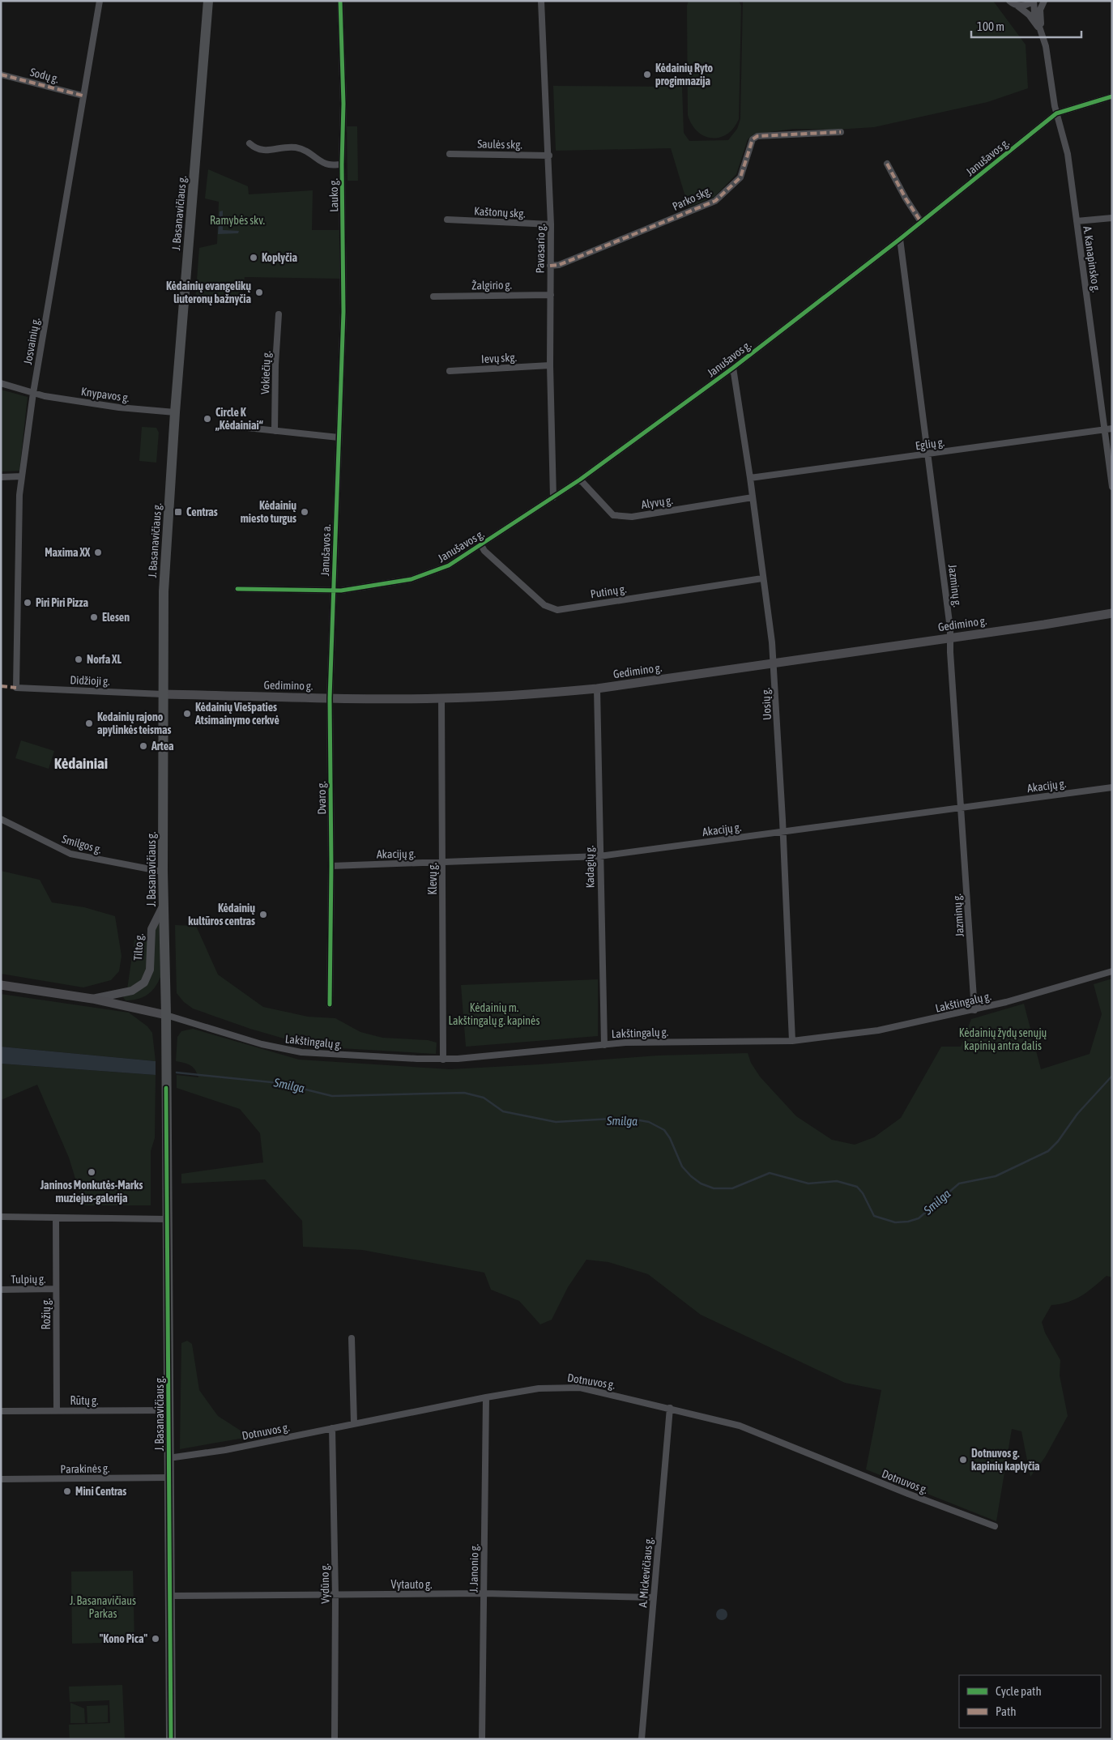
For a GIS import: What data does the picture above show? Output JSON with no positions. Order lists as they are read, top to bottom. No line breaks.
{"streets":{"main road":["J. Basanavičiaus g.","Gedimino g.","Tilto g."],"street":["Sodų g.","Saulės skg.","Janušavos g.","Lauko g.","Parko skg.","Kaštonų skg.","Pavasario g.","A. Kanapinsko g.","Žalgirio g.","Josvainių g.","Ievų skg.","Vokiečių g.","Knypavos g.","Eglių g.","Alyvų g.","Janušavos a.","Jazminų g.","Putinų g.","Didžioji g.","Uosių g.","Akacijų g.","Dvaro g.","Smilgos g.","Kadagių g.","Klevų g.","Lakštingalų g.","Tulpių g.","Rožių g.","Dotnuvos g.","Rūtų g.","Parakinės g.","J. Janonio g.","A. Mickevičiaus g.","Vydūno g.","Vytauto g."]},"crossings":[["Sodų g.","Josvainių g."],["Saulės skg.","Pavasario g."],["Janušavos g.","Pavasario g."],["Janušavos g.","A. Kanapinsko g."],["Janušavos g.","Alyvų g."],["Janušavos g.","Janušavos a."],["Janušavos g.","Jazminų g."],["Janušavos g.","Putinų g."],["Janušavos g.","Uosių g."],["Janušavos g.","Dvaro g."],["Lauko g.","Janušavos a."],["Parko skg.","Pavasario g."],["Kaštonų skg.","Pavasario g."],["J. Basanavičiaus g.","Knypavos g."],["J. Basanavičiaus g.","Gedimino g."],["J. Basanavičiaus g.","Didžioji g."],["J. Basanavičiaus g.","Smilgos g."],["J. Basanavičiaus g.","Tilto g."],["J. Basanavičiaus g.","Lakštingalų g."],["J. Basanavičiaus g.","Dotnuvos g."],["J. Basanavičiaus g.","Rūtų g."],["J. Basanavičiaus g.","Parakinės g."],["J. Basanavičiaus g.","Vytauto g."],["Pavasario g.","Žalgirio g."],["Pavasario g.","Ievų skg."],["A. Kanapinsko g.","Eglių g."],["Josvainių g.","Knypavos g."],["Josvainių g.","Didžioji g."],["Eglių g.","Jazminų g."],["Eglių g.","Uosių g."],["Alyvų g.","Uosių g."],["Janušavos a.","Dvaro g."],["Jazminų g.","Gedimino g."],["Jazminų g.","Akacijų g."],["Jazminų g.","Lakštingalų g."],["Putinų g.","Uosių g."],["Gedimino g.","Didžioji g."],["Gedimino g.","Uosių g."],["Gedimino g.","Dvaro g."],["Gedimino g.","Kadagių g."],["Gedimino g.","Klevų g."],["Uosių g.","Akacijų g."],["Uosių g.","Lakštingalų g."],["Akacijų g.","Dvaro g."],["Akacijų g.","Kadagių g."],["Akacijų g.","Klevų g."],["Kadagių g.","Lakštingalų g."],["Klevų g.","Lakštingalų g."],["Tilto g.","Lakštingalų g."],["Tulpių g.","Rožių g."],["Rožių g.","Rūtų g."],["Dotnuvos g.","J. Janonio g."],["Dotnuvos g.","A. Mickevičiaus g."],["Dotnuvos g.","Vydūno g."],["J. Janonio g.","Vytauto g."],["A. Mickevičiaus g.","Vytauto g."],["Vydūno g.","Vytauto g."]],"districts":["Kėdainiai"],"water":["Smilga"],"parks":["Ramybės skv.","Kėdainių m. Lakštingalų g. kapinės","Kėdainių žydų senųjų kapinių antra dalis","J. Basanavičiaus Parkas"],"places":{"other":["Kėdainių Ryto progimnazija","Koplyčia","Kėdainių evangelikų liuteronų bažnyčia","Circle K „Kėdainiai“","Kėdainių miesto turgus","Maxima XX","Piri Piri Pizza","Elesen","Norfa XL","Kėdainių Viešpaties Atsimainymo cerkvė","Kedainių rajono apylinkės teismas","Artea","Kėdainių kultūros centras","Janinos Monkutės-Marks muziejus-galerija","Dotnuvos g. kapinių kaplyčia","Mini Centras","\"Kono Pica\""],"transit":["Centras"]},"legend":["Cycle path","Path"],"scale_bar":"100 m"}
